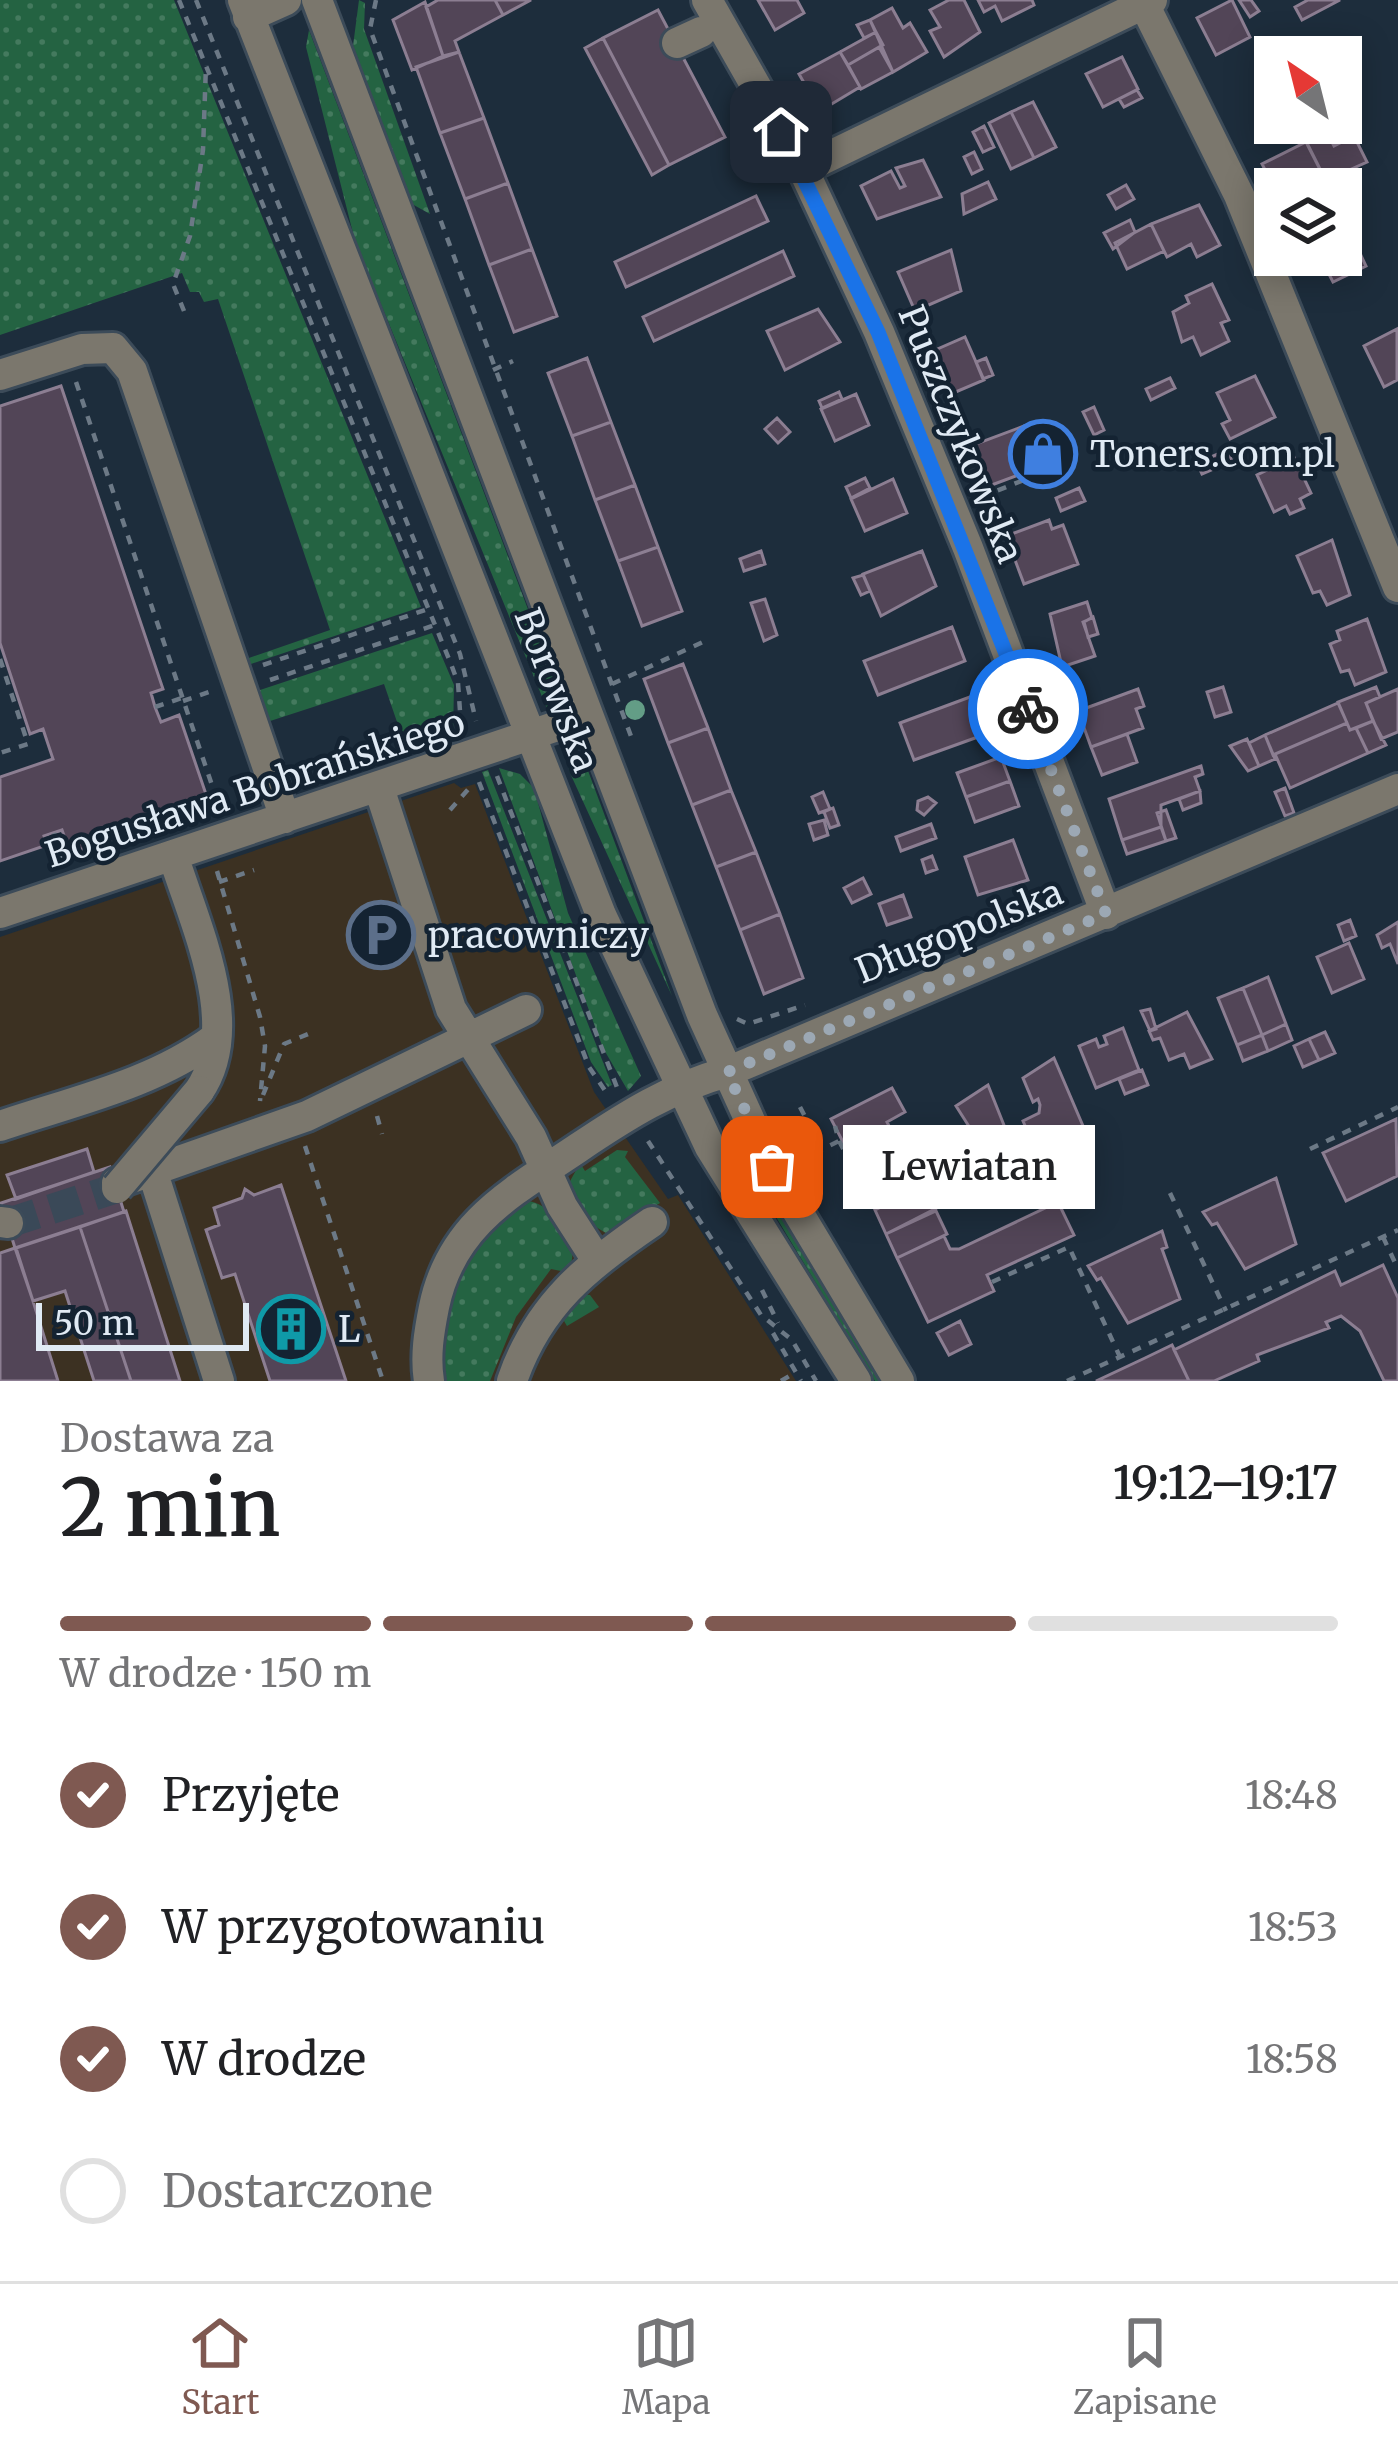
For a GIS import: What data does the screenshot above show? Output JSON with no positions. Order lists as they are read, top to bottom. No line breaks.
{"streets":{"street":["Puszczykowska","Borowska","Bogusława Bobrańskiego","Długopolska"]},"crossings":[["Puszczykowska","Długopolska"],["Borowska","Bogusława Bobrańskiego"],["Borowska","Długopolska"]],"places":{"shop":["Toners.com.pl"],"parking":["pracowniczy"],"other":["Lewiatan"],"building":["L"]},"scale_bar":"50 m","north":"top left","page":{"bubble":"Lewiatan","scale":"50 m","heading":["2 min","Dostawa za","19:12–19:17"],"bar":"W drodze · 150 m","list":[["Przyjęte","18:48"],["W przygotowaniu","18:53"],["W drodze","18:58"],"Dostarczone"],"tabs":["Start","Mapa","Zapisane"]}}
